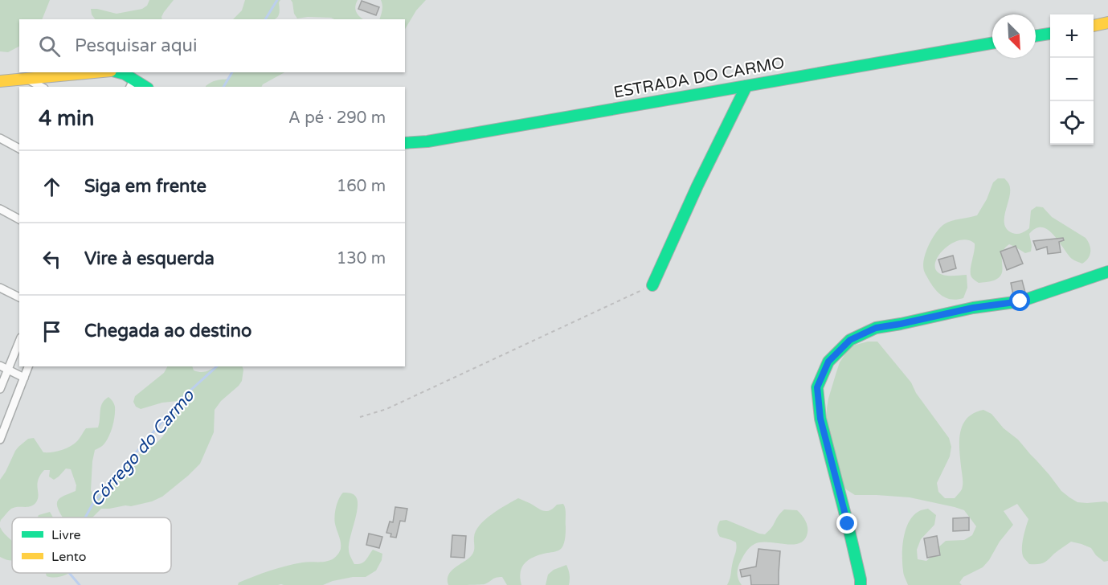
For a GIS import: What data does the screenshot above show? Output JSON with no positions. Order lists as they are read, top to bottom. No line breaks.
{"streets":{"street":["ESTRADA DO CARMO"]},"water":["Córrego do Carmo"],"legend":["Livre","Lento"],"north":"bottom right","page":{"map_buttons":["+","−"],"search":"Pesquisar aqui","heading":["4 min","A pé · 290 m"],"list":[["Siga em frente","160 m"],["Vire à esquerda","130 m"],"Chegada ao destino"]}}
